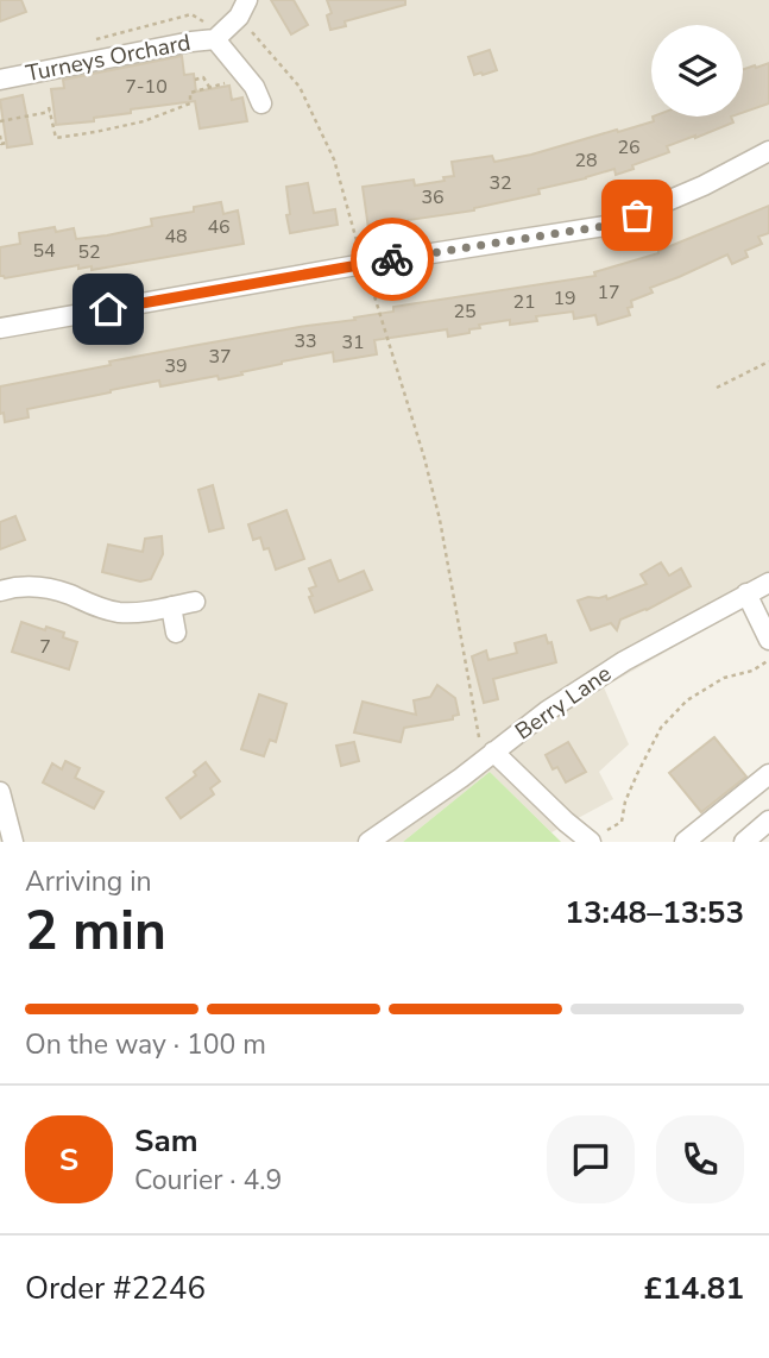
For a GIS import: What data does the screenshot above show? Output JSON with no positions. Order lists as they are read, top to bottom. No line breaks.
{"streets":{"street":["Turneys Orchard","Berry Lane"]},"house_numbers":["7-10","26","28","32","36","46","48","54","52","17","19","21","25","33","31","37","39","7"],"page":{"heading":["2 min","Arriving in","13:48–13:53"],"panel":["Sam","Courier · 4.9","Order #2246","£14.81"],"bar":"On the way · 100 m","round":"S"}}
